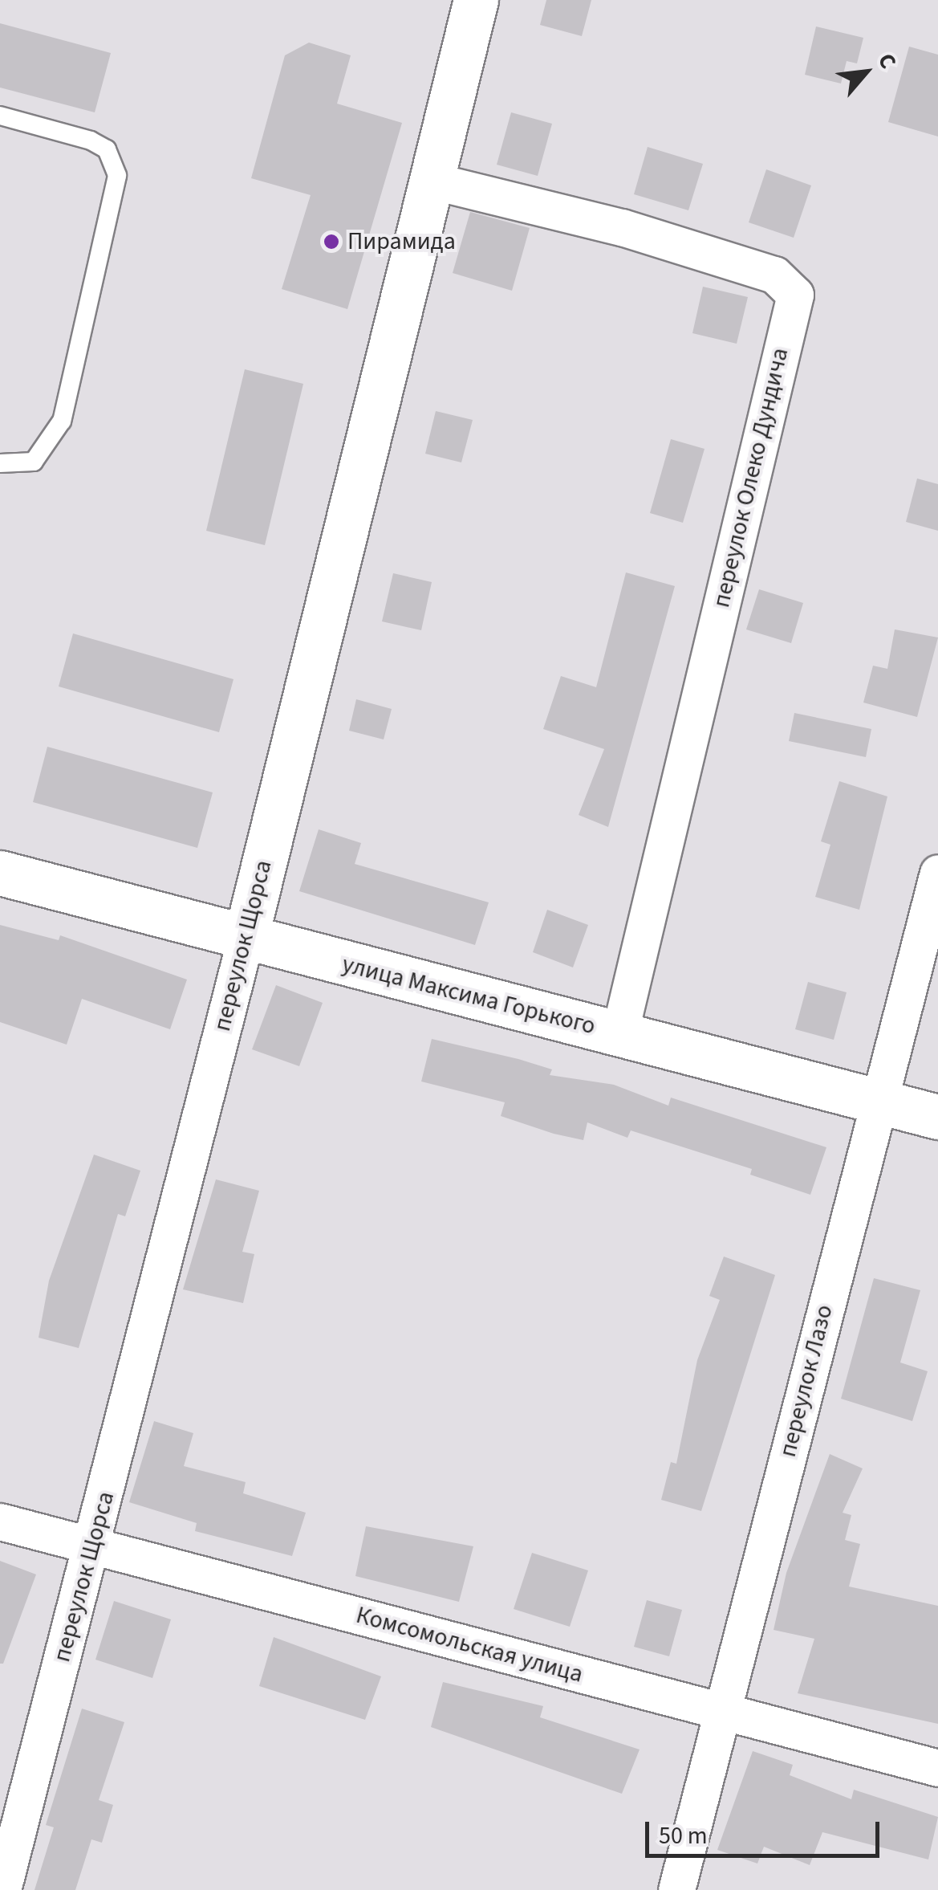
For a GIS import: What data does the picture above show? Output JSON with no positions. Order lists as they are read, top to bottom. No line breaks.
{"streets":{"main road":["переулок Щорса","улица Максима Горького"],"street":["переулок Олеко Дундича","переулок Лазо","Комсомольская улица"]},"crossings":[["переулок Олеко Дундича","переулок Щорса"],["переулок Олеко Дундича","улица Максима Горького"],["переулок Щорса","улица Максима Горького"],["переулок Щорса","Комсомольская улица"],["улица Максима Горького","переулок Лазо"],["переулок Лазо","Комсомольская улица"]],"places":["Пирамида"],"scale_bar":"50 m","north":"top right"}
